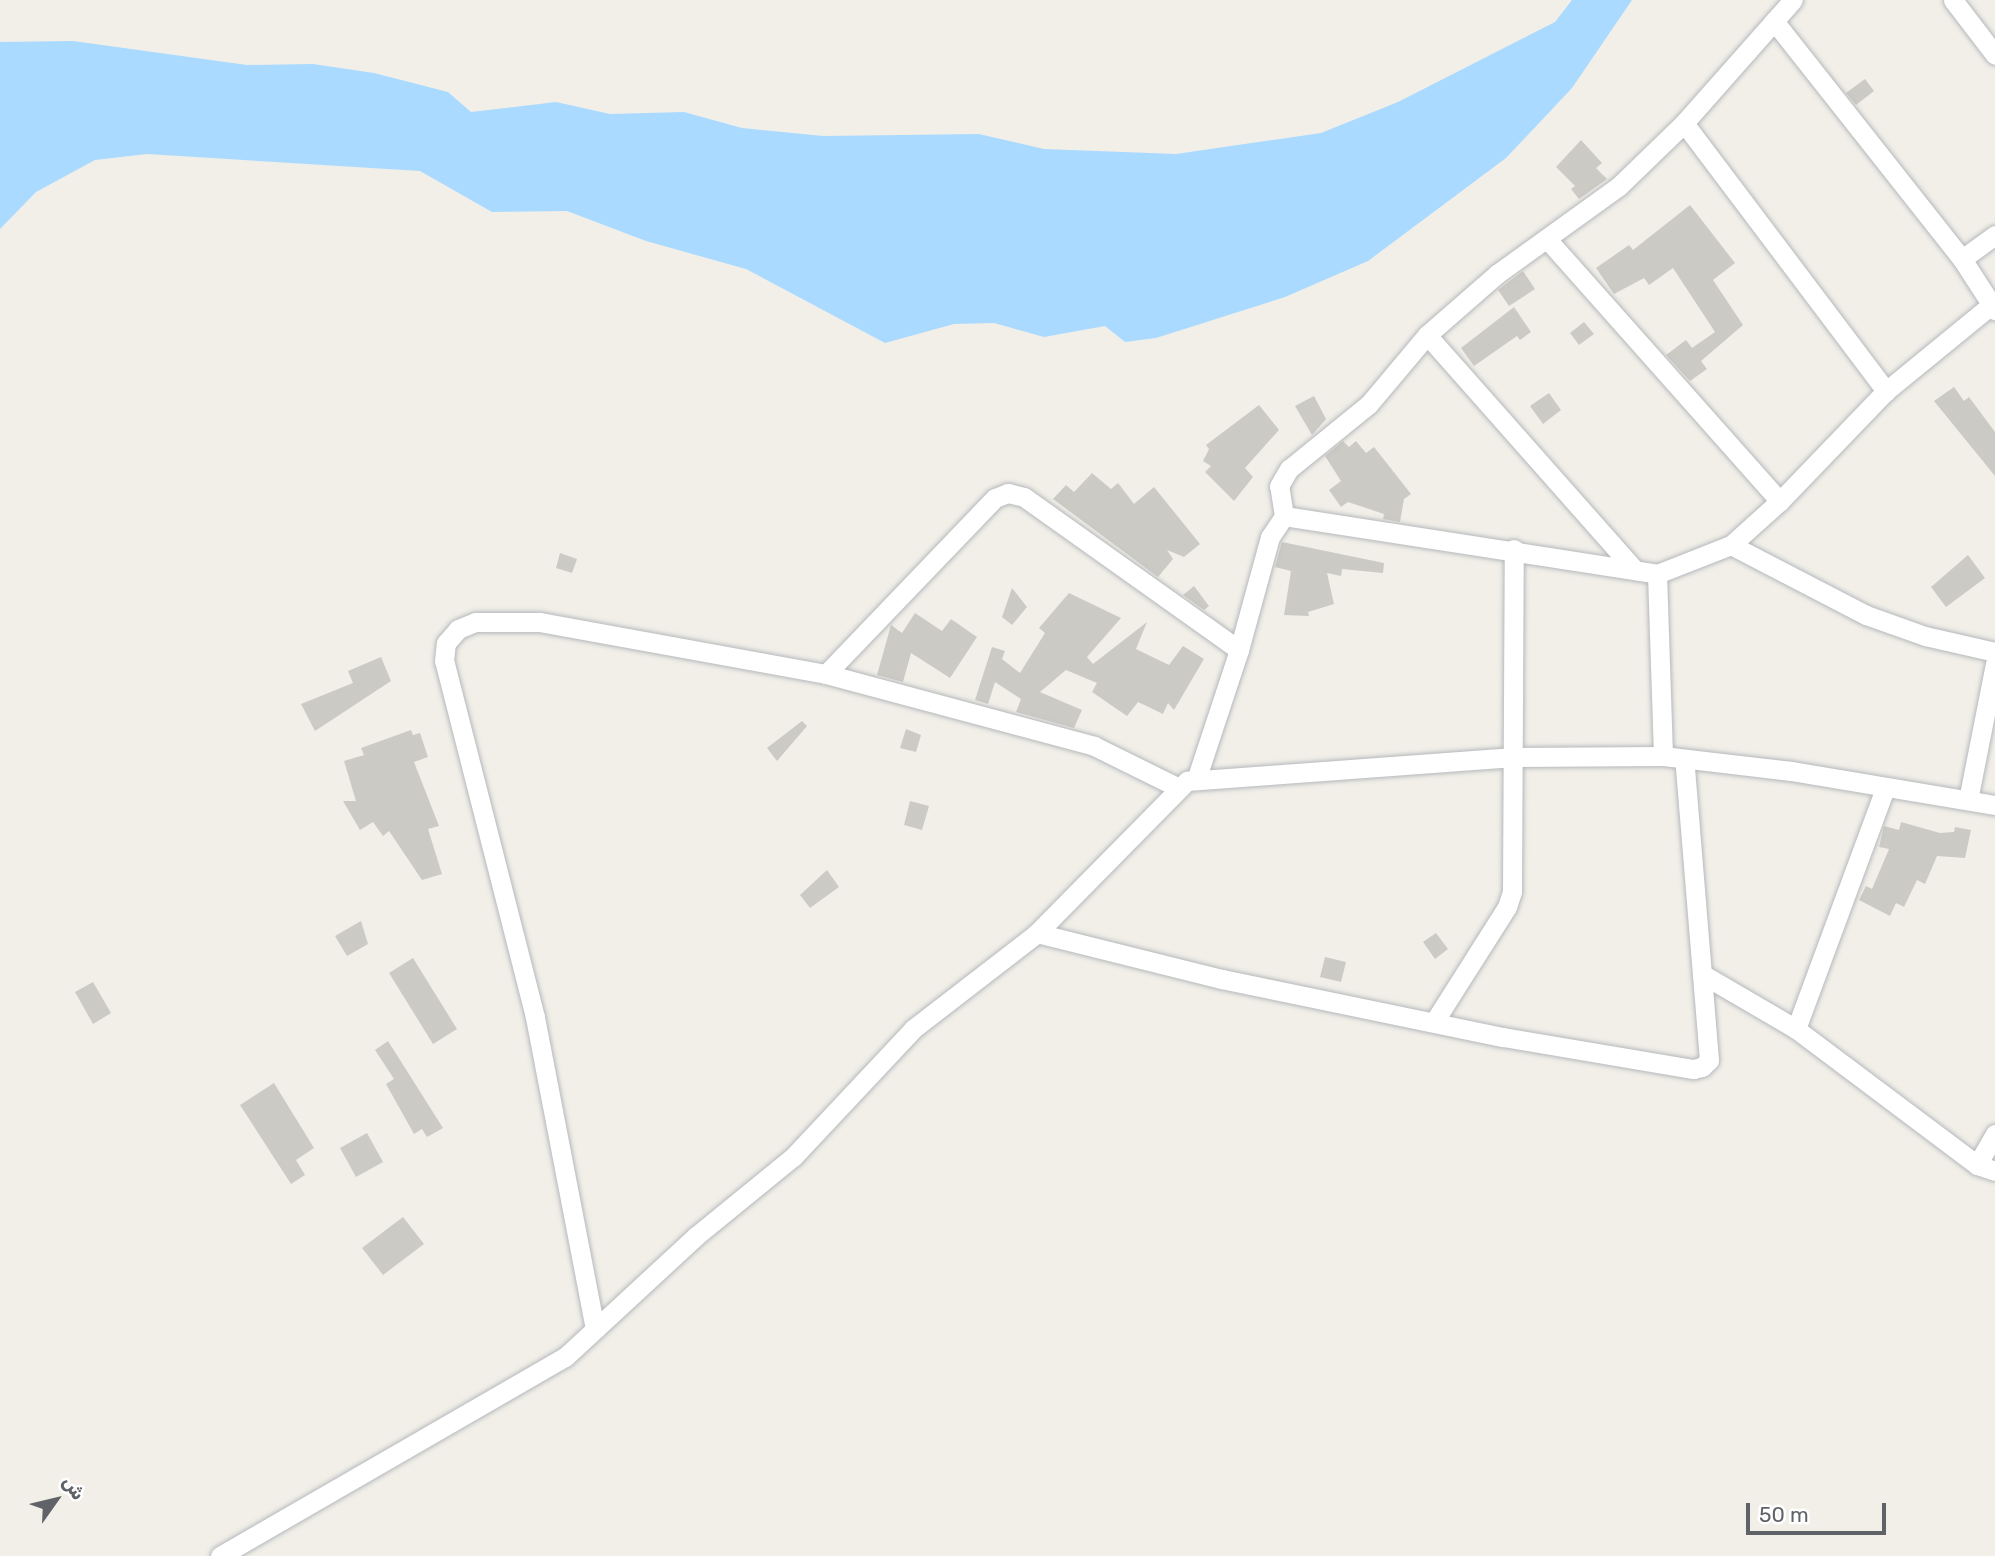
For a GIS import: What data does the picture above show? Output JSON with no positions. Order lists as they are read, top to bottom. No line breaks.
{"scale_bar":"50 m","north":"top right"}
